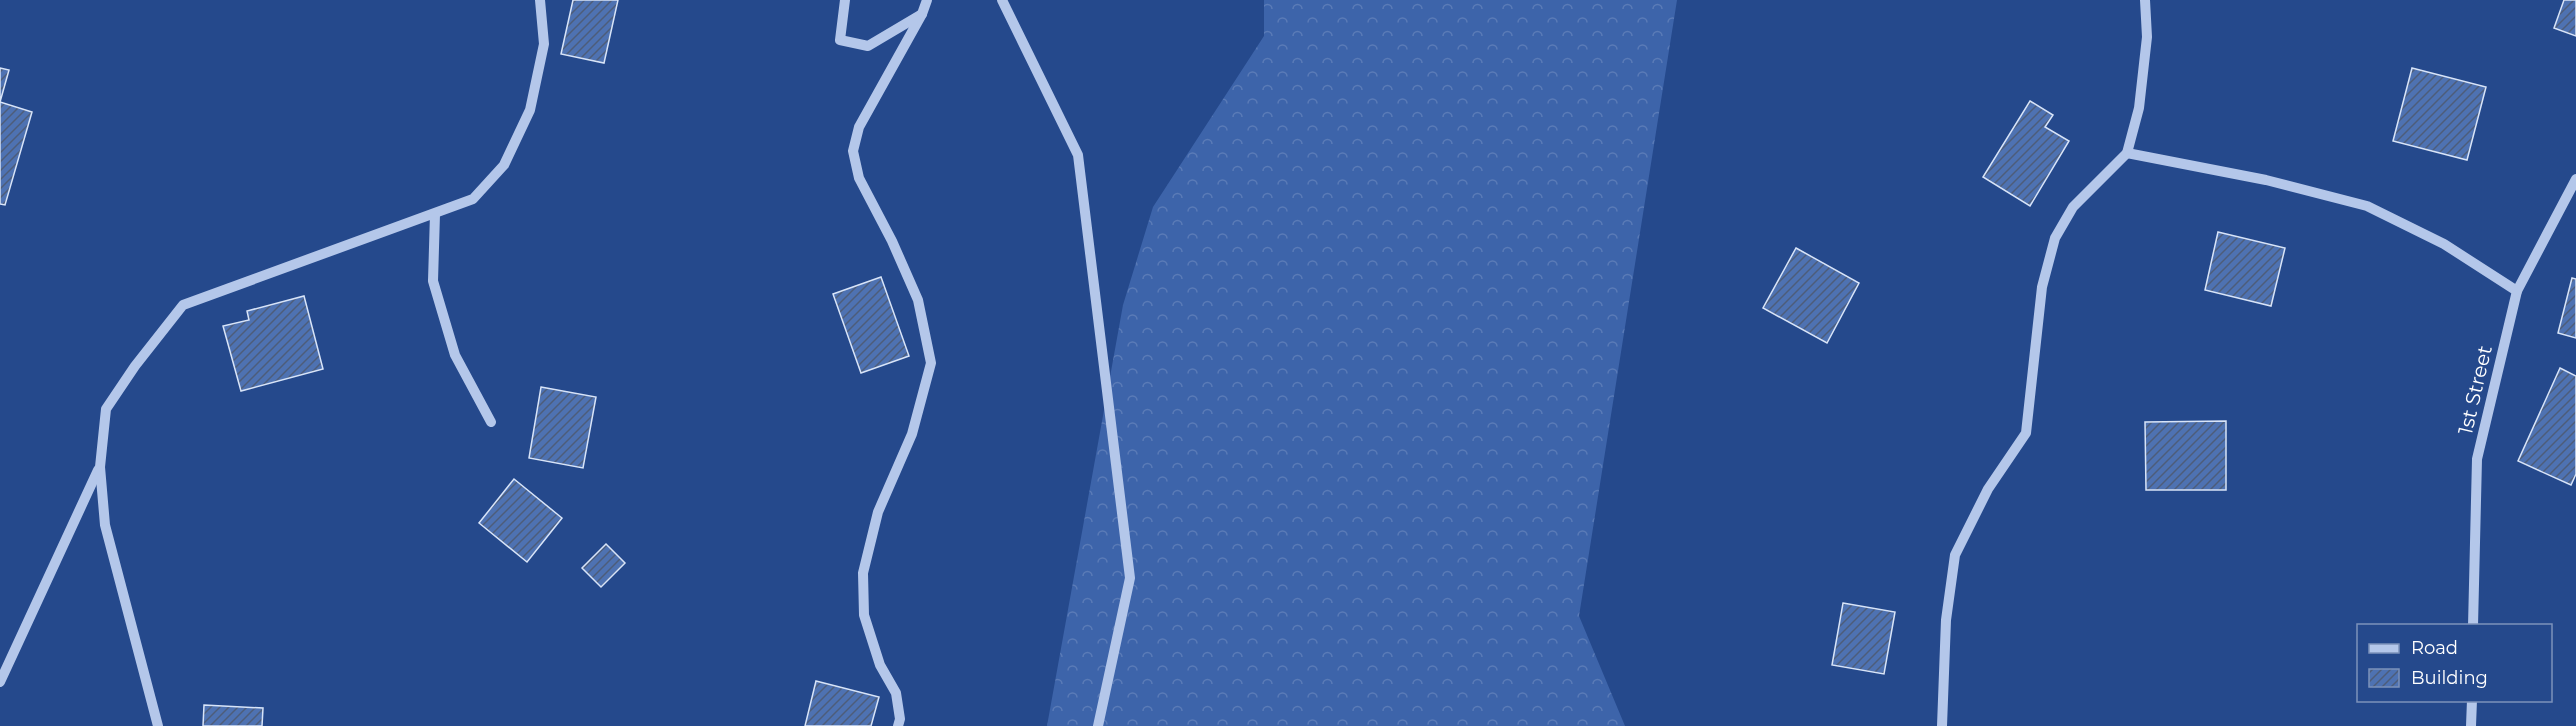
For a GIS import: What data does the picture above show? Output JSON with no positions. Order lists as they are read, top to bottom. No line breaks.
{"streets":{"street":["1st Street"]},"legend":["Road","Building"]}
